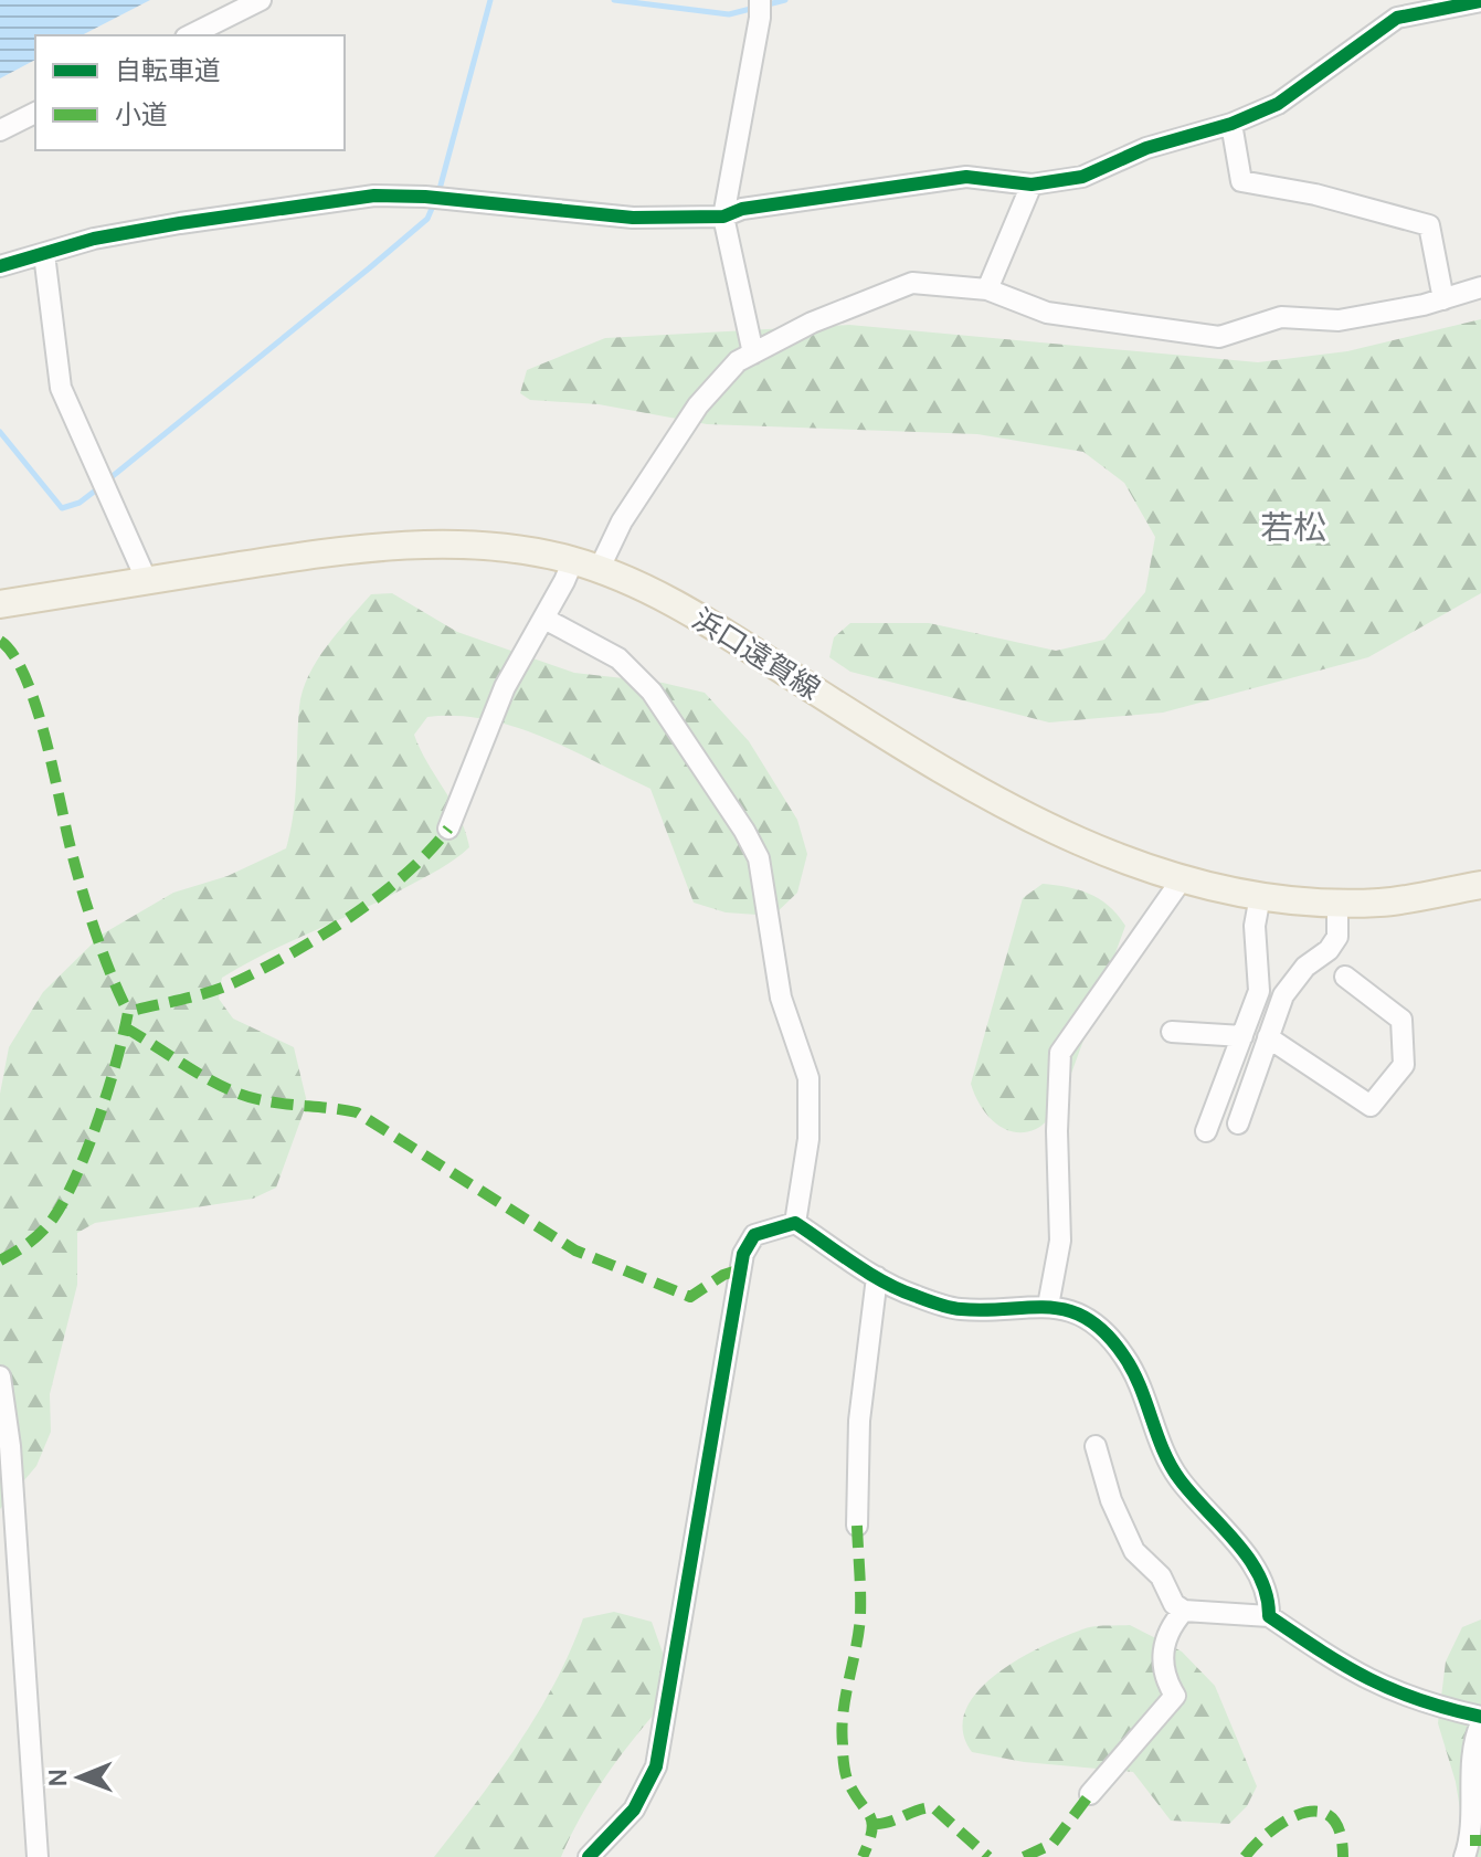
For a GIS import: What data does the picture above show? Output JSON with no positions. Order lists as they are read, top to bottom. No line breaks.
{"streets":{"main road":["浜口遠賀線"]},"districts":["若松"],"legend":["自転車道","小道"],"north":"left"}
